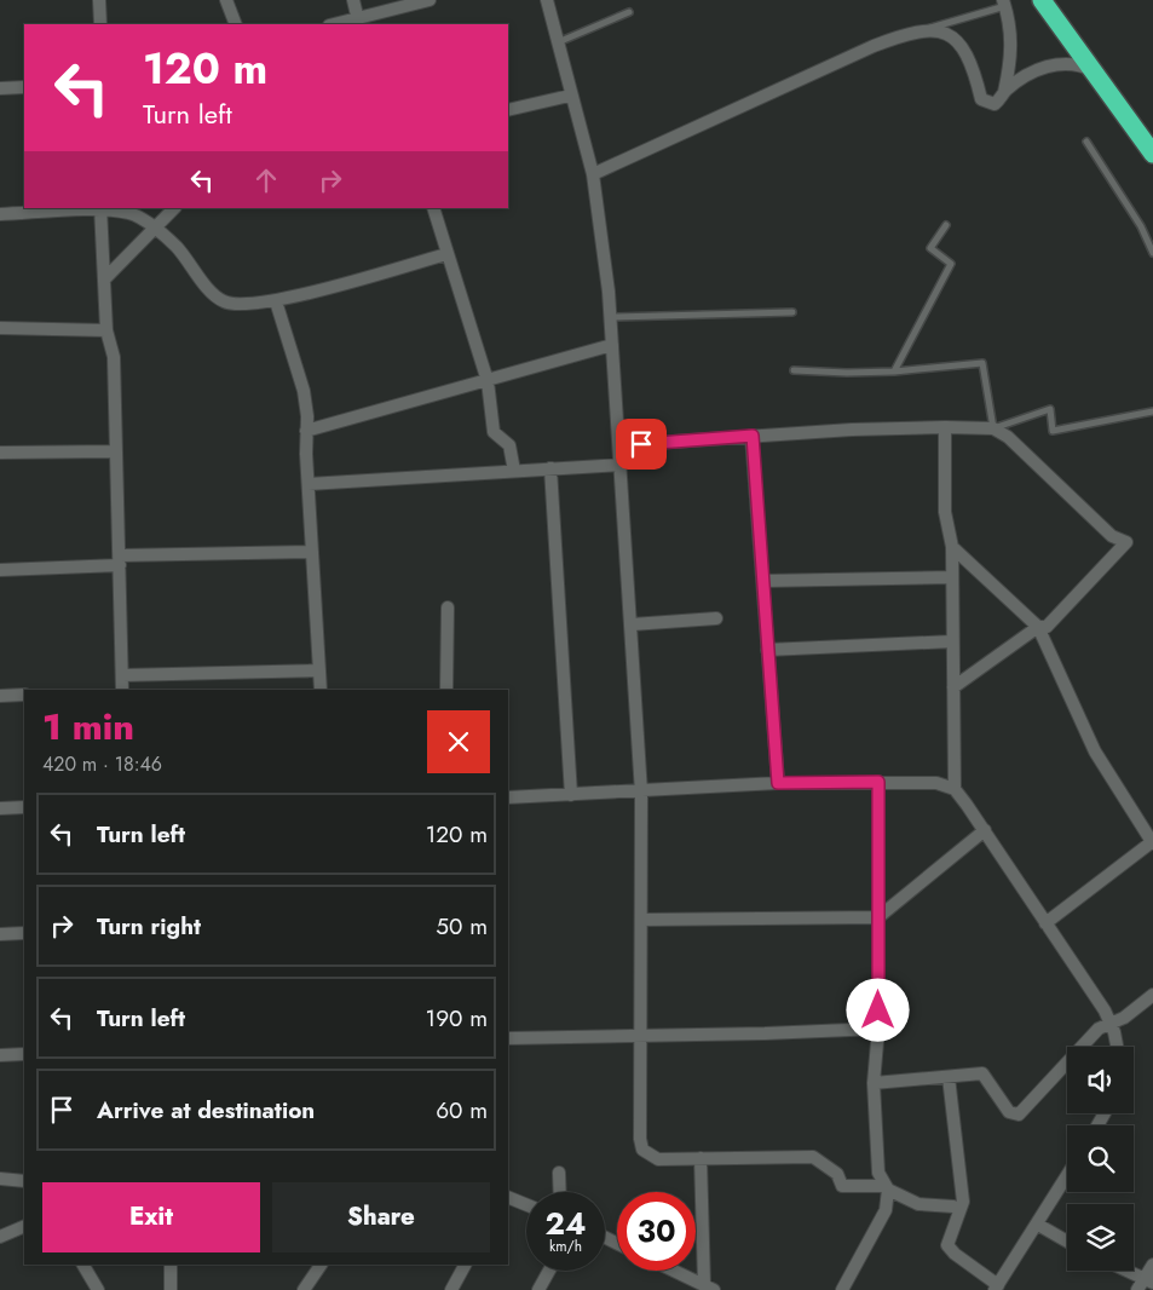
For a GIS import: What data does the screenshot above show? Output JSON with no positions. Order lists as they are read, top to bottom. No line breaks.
{"page":{"turn":["120 m","Turn left"],"heading":["1 min","420 m · 18:46"],"list":[{"name":"Turn left","value":"120 m"},{"name":"Turn right","value":"50 m"},{"name":"Turn left","value":"190 m"},{"name":"Arrive at destination","value":"60 m"}],"buttons":["Exit","Share"],"speed":"24 km/h","limit":"30"}}
